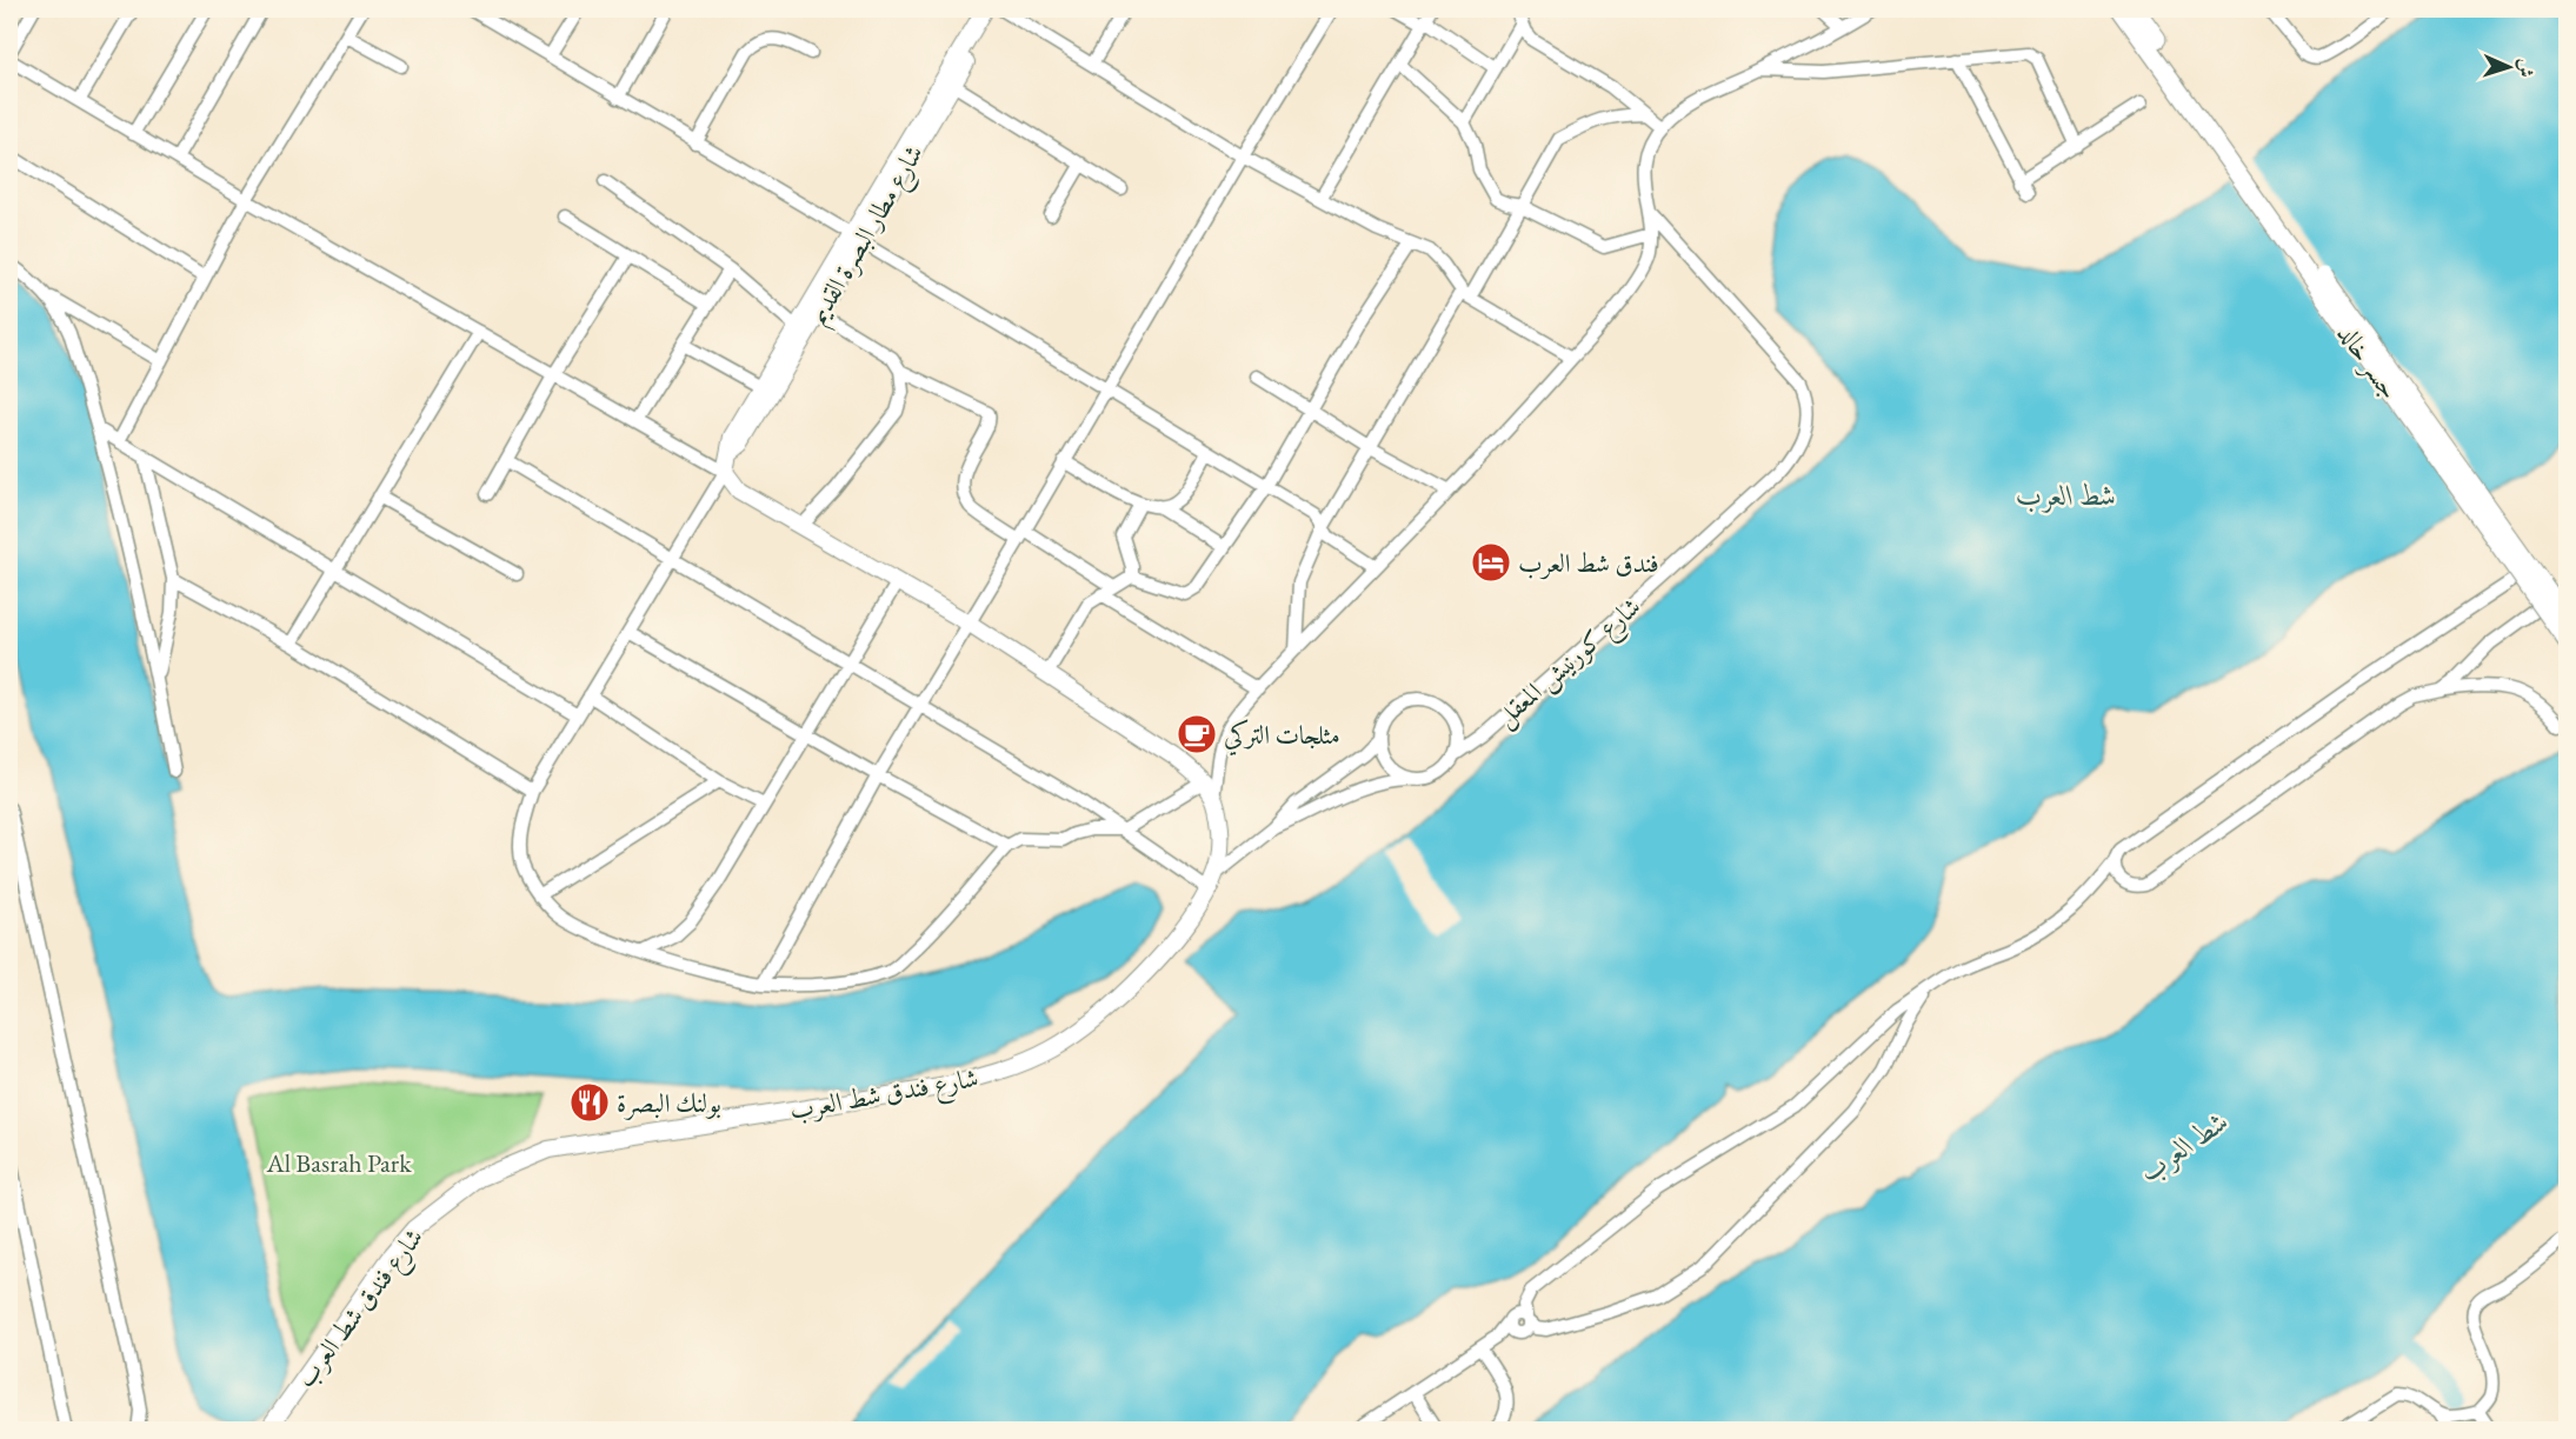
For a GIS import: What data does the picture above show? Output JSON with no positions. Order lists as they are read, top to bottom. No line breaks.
{"streets":{"highway":["جسر خالد"],"main road":["شارع مطار البصرة القديم","شارع فندق شط العرب"],"street":["شارع كورنيش المعقل"]},"crossings":[["شارع مطار البصرة القديم","شارع فندق شط العرب"]],"water":["شط العرب"],"parks":["Al Basrah Park"],"places":{"hotel":["فندق شط العرب"],"cafe":["مثلجات التركي"],"restaurant":["بولنك البصرة"]},"north":"right"}
